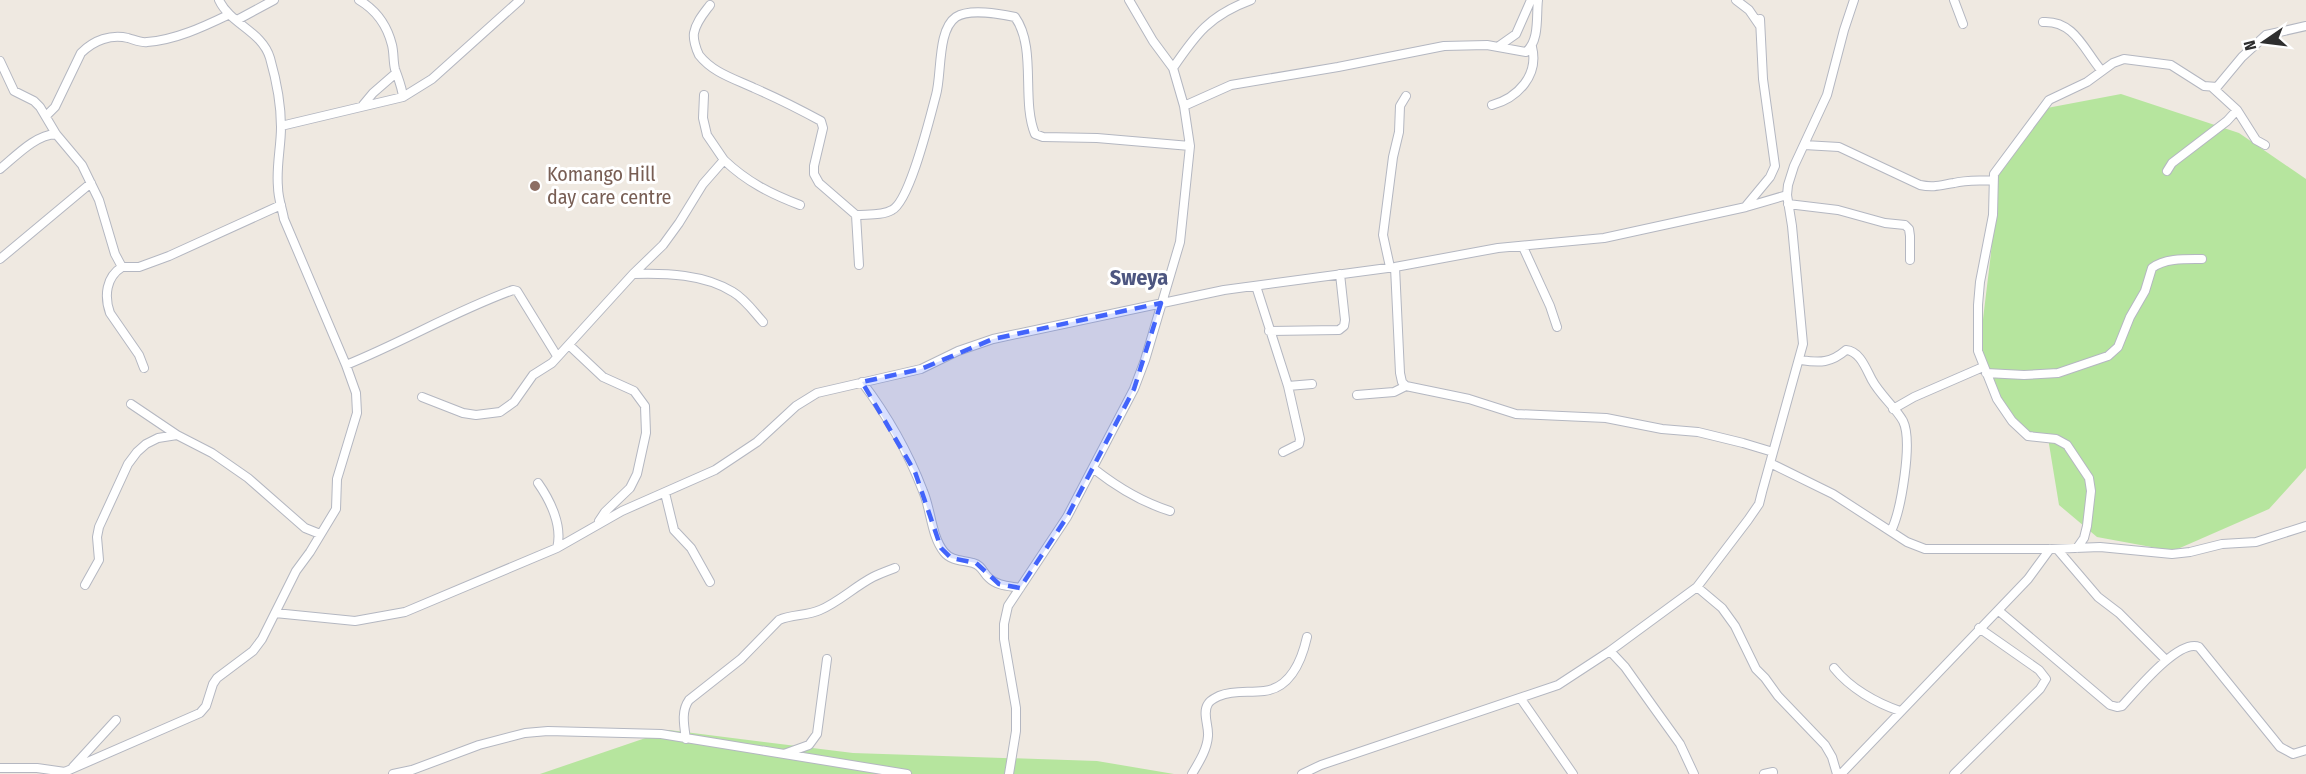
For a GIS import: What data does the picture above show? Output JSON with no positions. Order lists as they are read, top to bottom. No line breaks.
{"districts":["Sweya"],"places":["Komango Hill day care centre"],"north":"left"}
